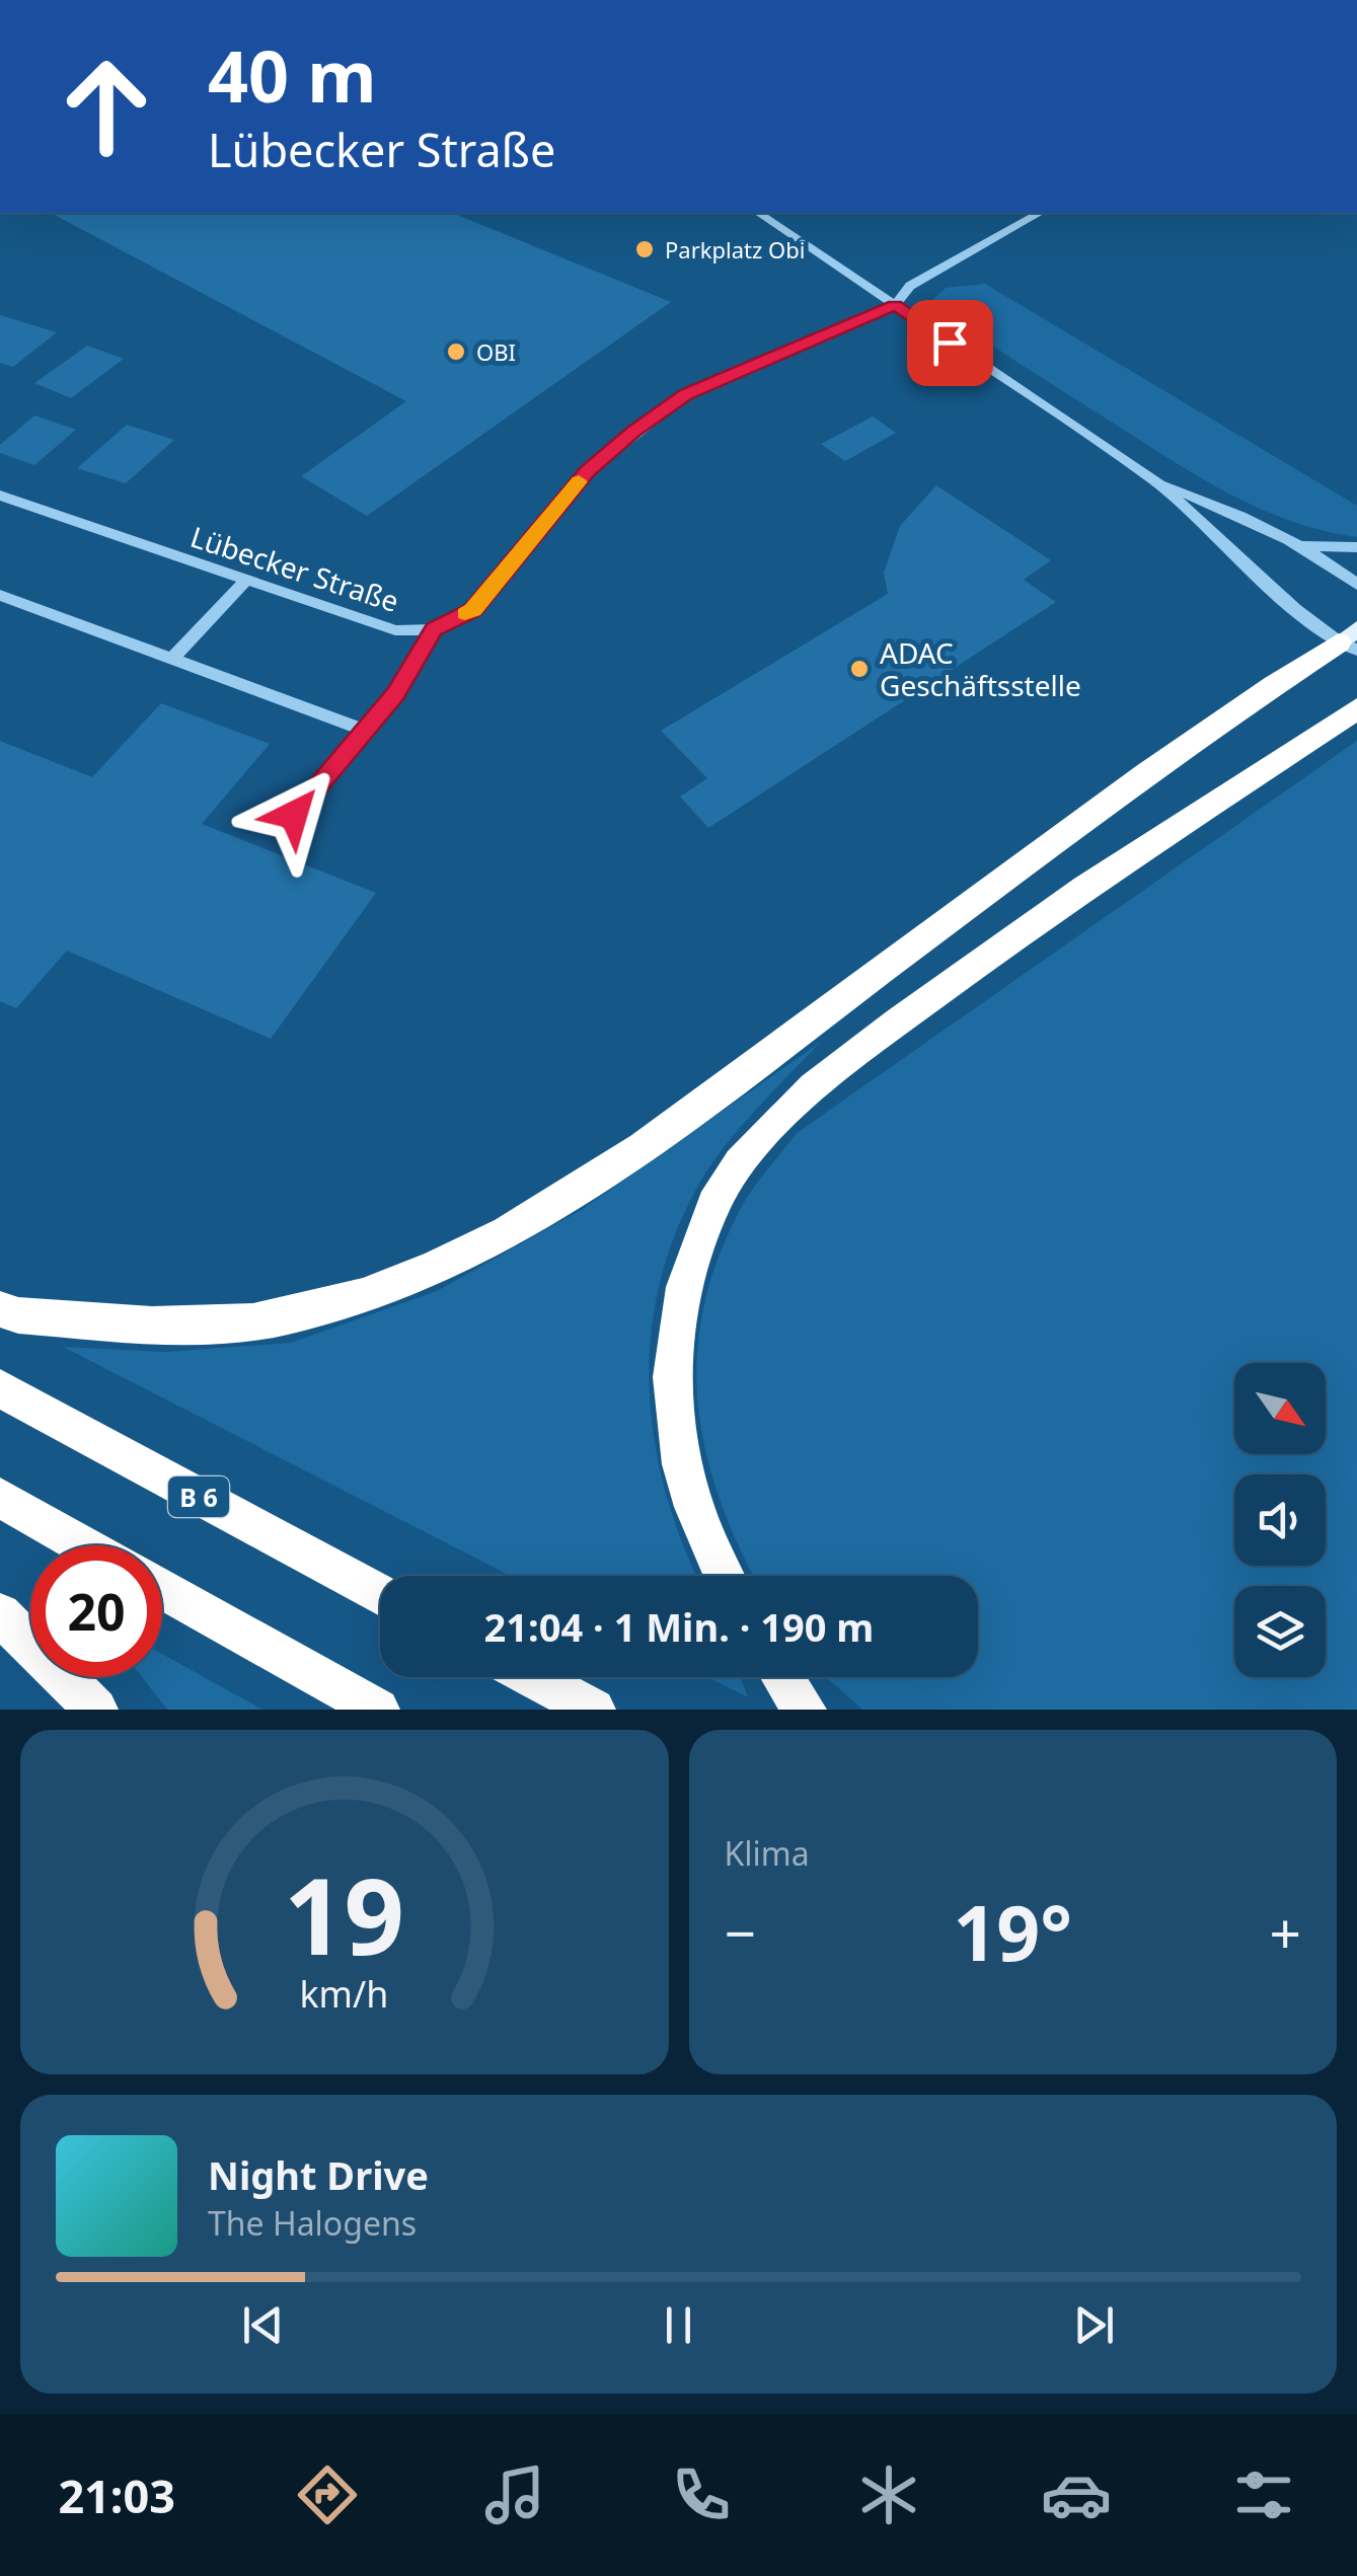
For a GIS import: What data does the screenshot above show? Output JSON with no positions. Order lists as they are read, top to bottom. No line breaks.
{"streets":{"highway":["B 6"],"street":["Lübecker Straße"]},"places":["Parkplatz Obi","OBI","ADAC Geschäftsstelle"],"north":"bottom right","page":{"turn":["40 m","Lübecker Straße"],"limit":"20","trip":"21:04 · 1 Min. · 190 m","tile":"Klima","heat":["−","19°","+"],"song":["Night Drive","The Halogens"],"tabs":"21:03","gauge":["19","km/h"]}}
